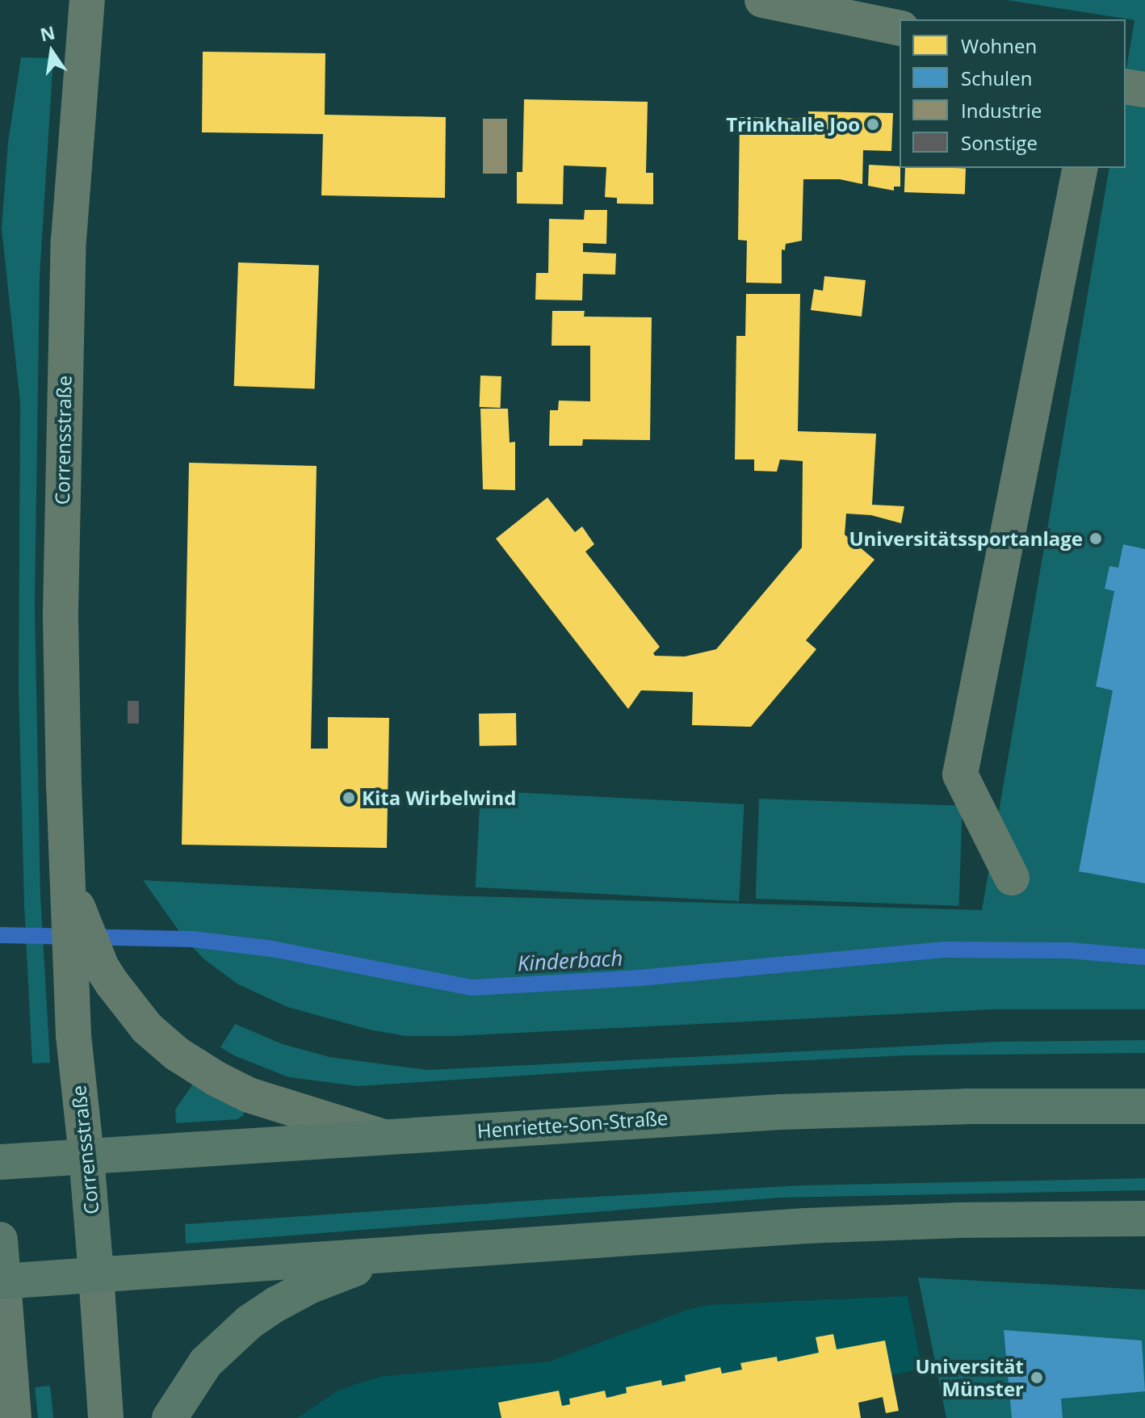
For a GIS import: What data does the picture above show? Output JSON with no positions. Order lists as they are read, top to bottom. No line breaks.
{"streets":{"main road":["Corrensstraße","Henriette-Son-Straße"]},"crossings":[["Corrensstraße","Henriette-Son-Straße"]],"water":["Kinderbach"],"places":["Trinkhalle Joo","Universitätssportanlage","Kita Wirbelwind","Universität Münster"],"legend":["Wohnen","Schulen","Industrie","Sonstige"],"north":"top"}
